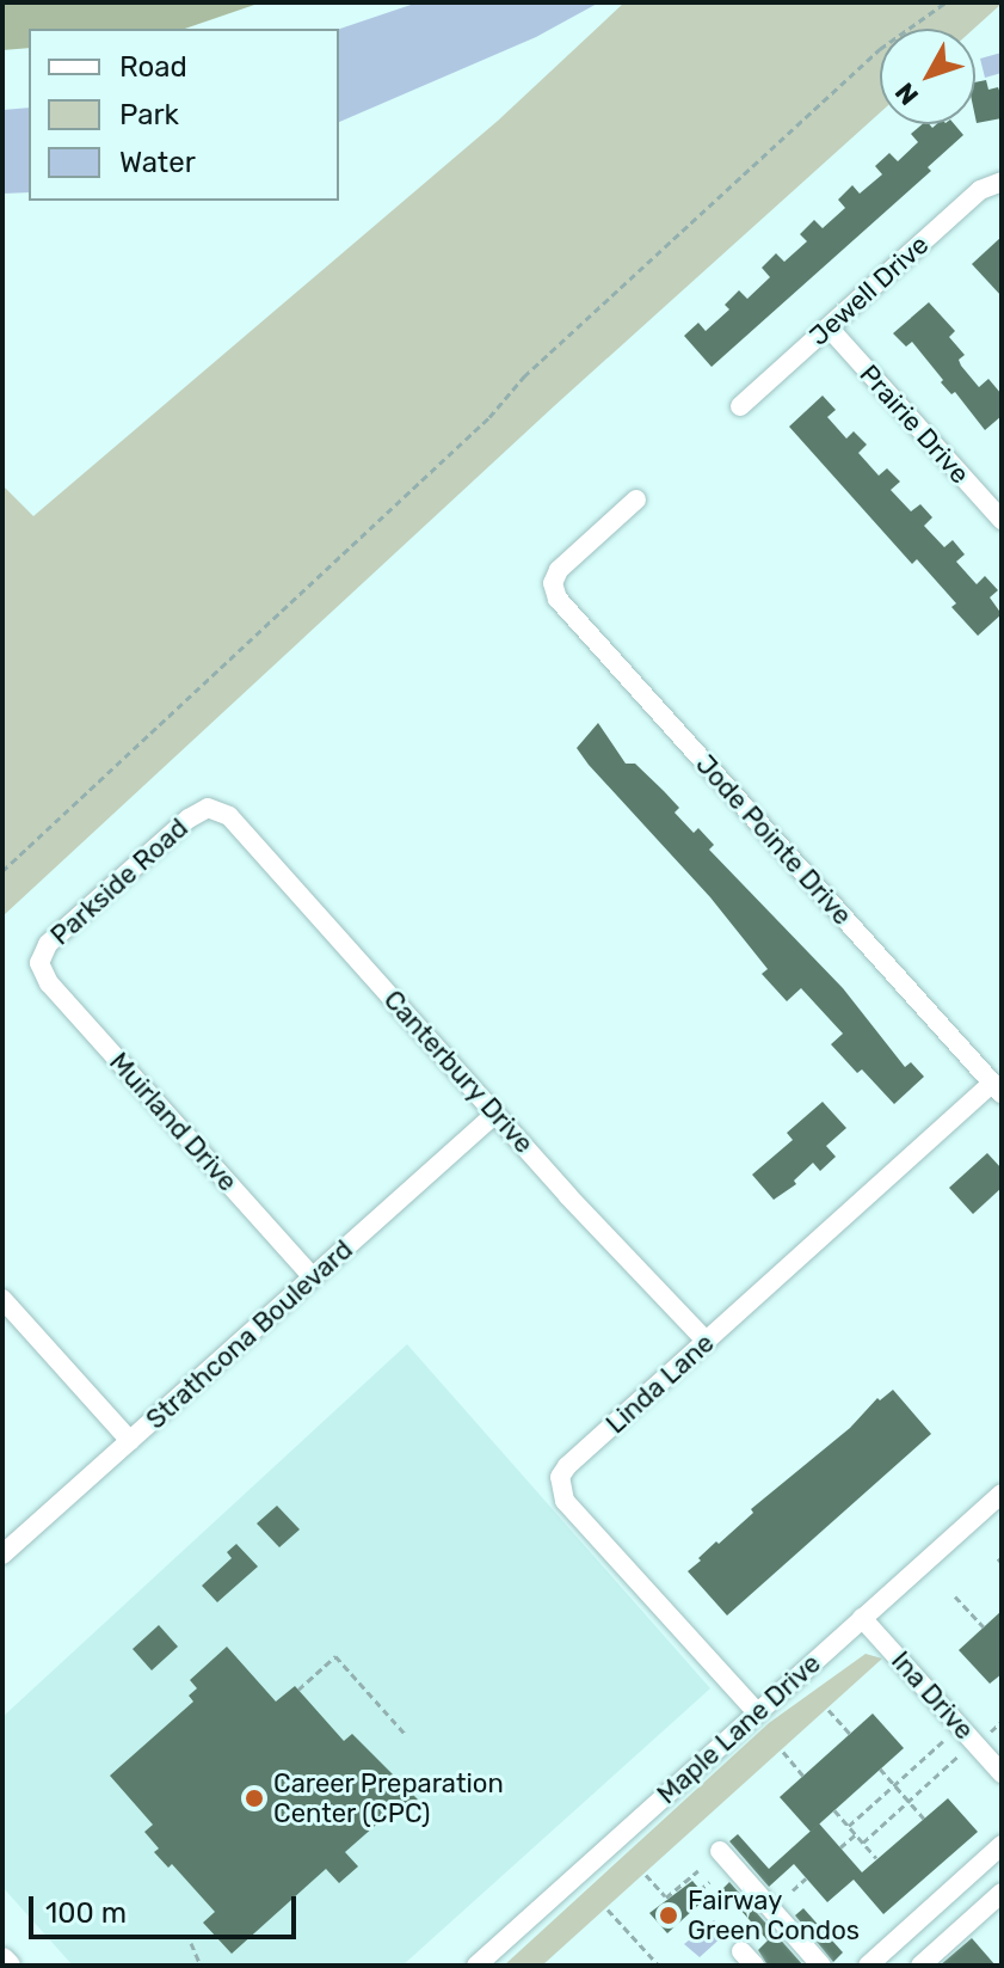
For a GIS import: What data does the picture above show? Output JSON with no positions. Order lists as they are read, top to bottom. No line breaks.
{"streets":{"street":["Jewell Drive","Prairie Drive","Jode Pointe Drive","Parkside Road","Canterbury Drive","Muirland Drive","Strathcona Boulevard","Linda Lane","Ina Drive","Maple Lane Drive"]},"crossings":[["Jewell Drive","Prairie Drive"],["Jode Pointe Drive","Linda Lane"],["Parkside Road","Canterbury Drive"],["Parkside Road","Muirland Drive"],["Canterbury Drive","Strathcona Boulevard"],["Canterbury Drive","Linda Lane"],["Muirland Drive","Strathcona Boulevard"],["Linda Lane","Maple Lane Drive"],["Ina Drive","Maple Lane Drive"]],"places":["Career Preparation Center (CPC)","Fairway Green Condos"],"legend":["Road","Park","Water"],"scale_bar":"100 m","north":"bottom left"}
